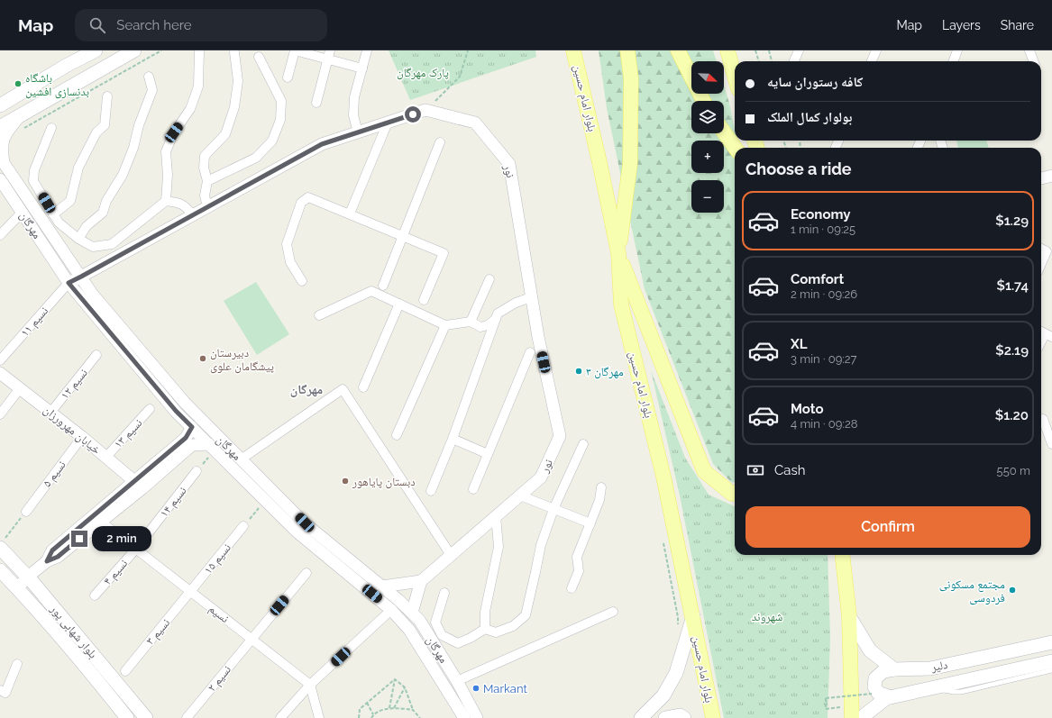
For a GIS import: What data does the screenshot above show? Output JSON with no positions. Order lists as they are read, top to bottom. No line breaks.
{"streets":{"main road":["بلوار امام حسین","بلوار شهابی پور","دلیر"],"street":["نور","مهرگان","نسیم ۱۱","نسیم ۱۲","خیابان مهرورزان","نسیم ۱۳","نسیم ۵","نسیم ۱۴","نسیم ۱۵","نسیم ۴","نسیم","نسیم ۳","نسیم ۲"]},"crossings":[["مهرگان","نسیم ۱۱"],["نسیم ۱۲","خیابان مهرورزان"],["خیابان مهرورزان","نسیم ۱۳"],["خیابان مهرورزان","نسیم ۵"],["نسیم ۱۴","نسیم ۴"],["نسیم ۱۴","نسیم"],["نسیم ۱۵","نسیم"],["نسیم ۱۵","نسیم ۳"],["نسیم ۴","نسیم"],["نسیم","نسیم ۳"],["نسیم","نسیم ۲"]],"districts":["مهرگان"],"parks":["پارک مهرگان","شهروند"],"places":["باشگاه بدنسازی افشین","دبیرستان پیشگامان علوی","مهرگان ۳","دبستان پایاهور","مجتمع مسکونی فردوسی","Markant"],"north":"bottom right","page":{"header":"Map","search":"Search here","nav":["Map","Layers","Share"],"map_buttons":["+","−"],"banner":["کافه رستوران سایه","بولوار کمال الملک"],"heading":"Choose a ride","list":[{"name":"Economy","note":"1 min · 09:25","value":"$1.29"},{"name":"Comfort","note":"2 min · 09:26","value":"$1.74"},{"name":"XL","note":"3 min · 09:27","value":"$2.19"},{"name":"Moto","note":"4 min · 09:28","value":"$1.20"}],"pay":["Cash","550 m"],"buttons":"Confirm","bubble":"2 min"}}
